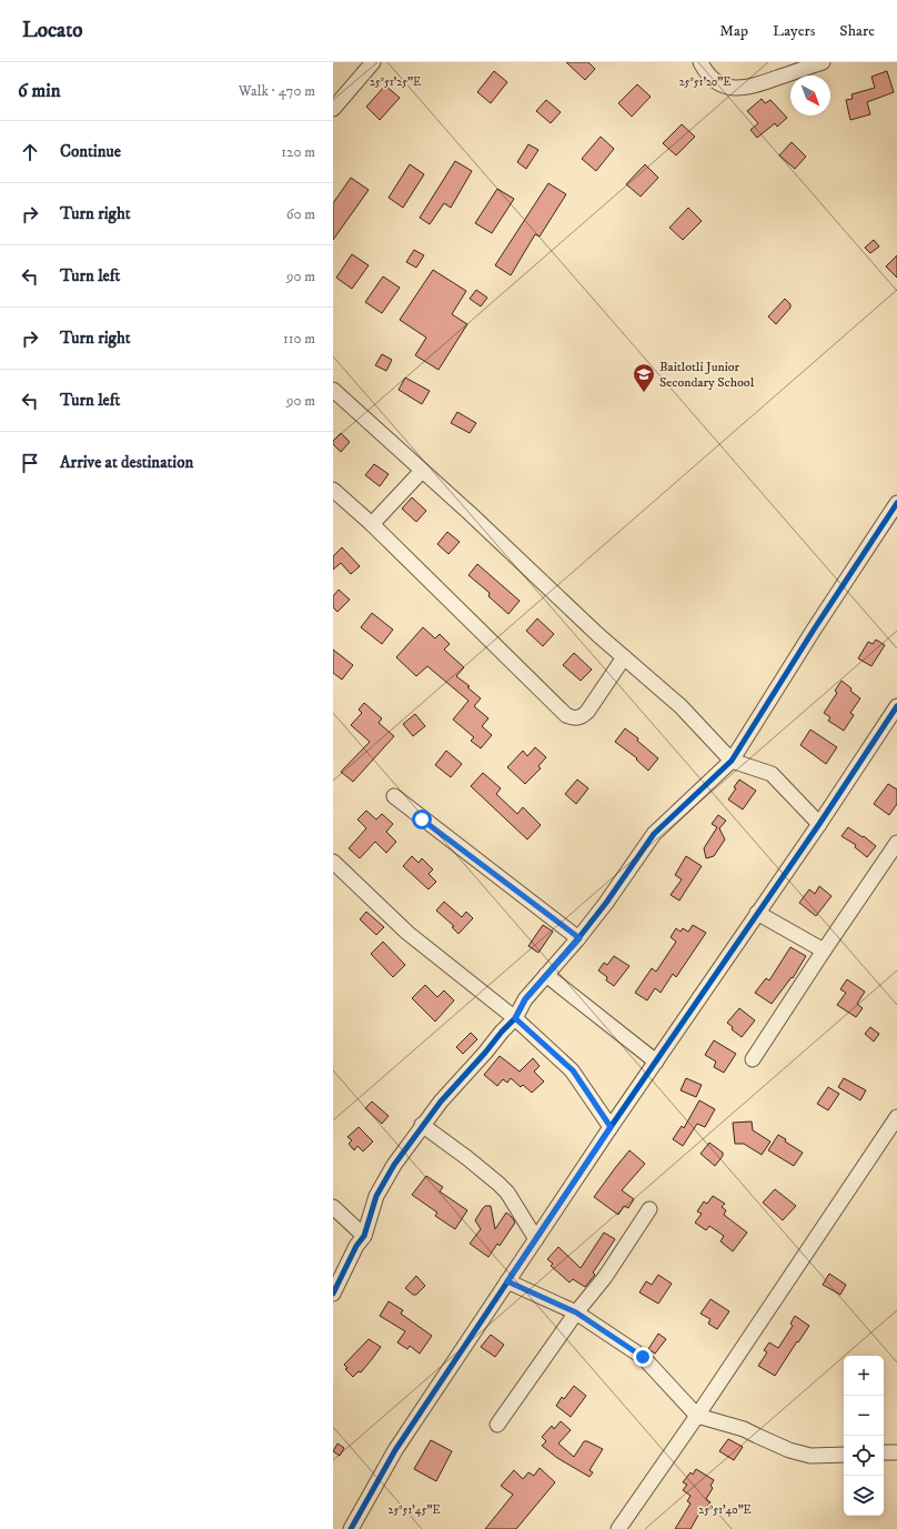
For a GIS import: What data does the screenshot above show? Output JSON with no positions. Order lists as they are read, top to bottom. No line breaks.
{"places":{"school or university":["Baitlotli Junior Secondary School"]},"north":"bottom right","page":{"header":"Locato","nav":["Map","Layers","Share"],"heading":["6 min","Walk · 470 m"],"list":[["Continue","120 m"],["Turn right","60 m"],["Turn left","90 m"],["Turn right","110 m"],["Turn left","90 m"],"Arrive at destination"],"map_buttons":["+","−"]},"coordinates":["25°51'25\"E","25°51'20\"E","25°51'45\"E","25°51'40\"E"]}
